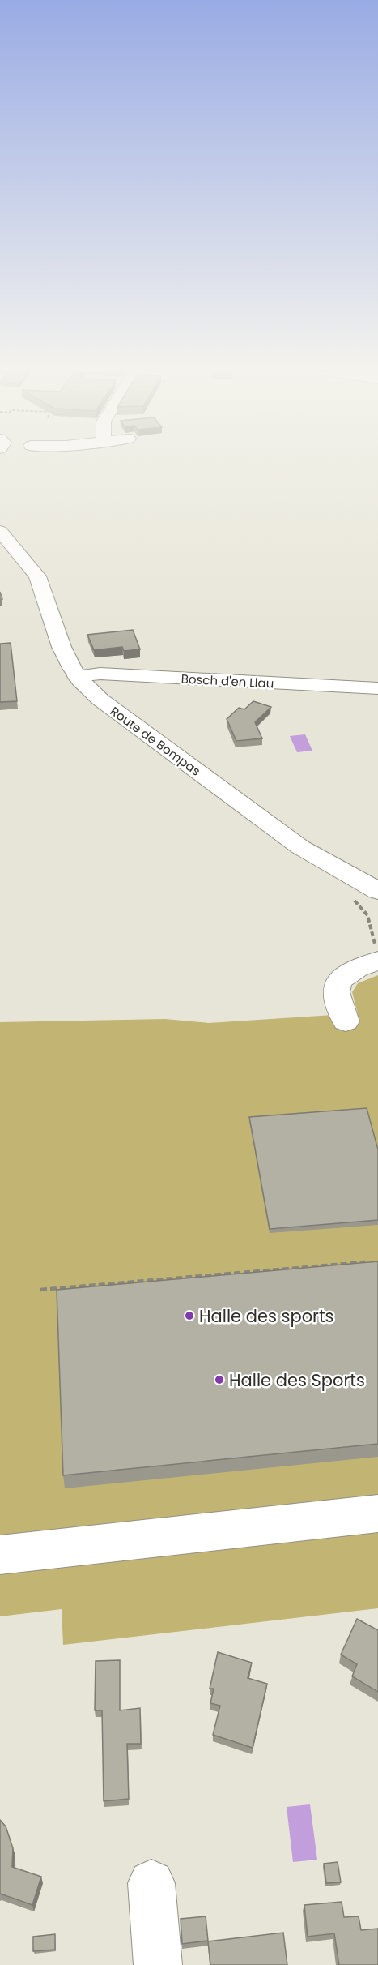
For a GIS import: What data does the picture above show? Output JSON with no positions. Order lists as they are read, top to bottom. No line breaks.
{"streets":{"main road":["Bosch d'en Llau","Route de Bompas"]},"crossings":[["Bosch d'en Llau","Route de Bompas"]],"places":["Halle des sports","Halle des Sports"]}
